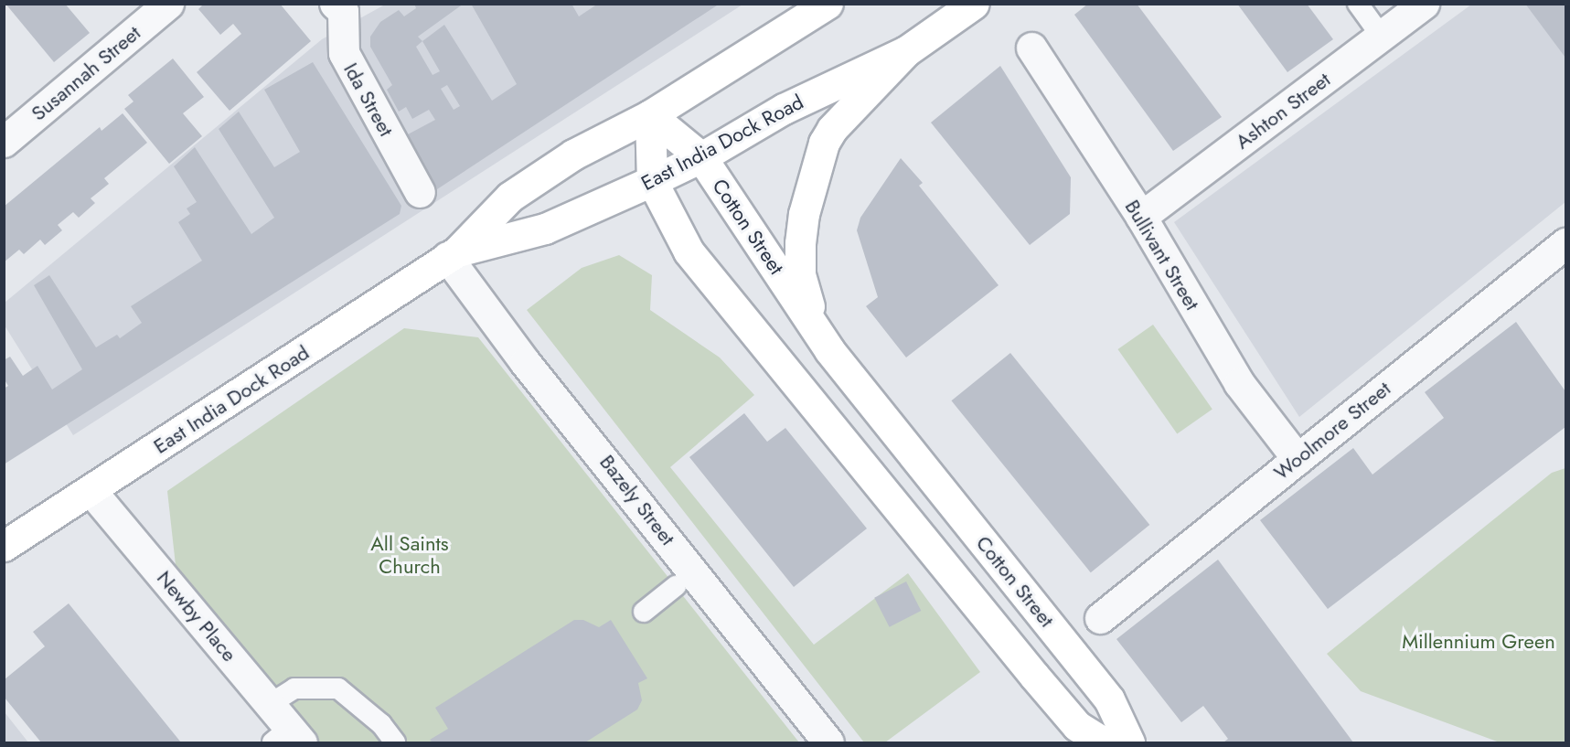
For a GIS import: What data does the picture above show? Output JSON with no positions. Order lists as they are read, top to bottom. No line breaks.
{"streets":{"main road":["East India Dock Road","Cotton Street"],"street":["Susannah Street","Ida Street","Ashton Street","Bullivant Street","Woolmore Street","Bazely Street","Newby Place"]},"crossings":[["Ashton Street","Bullivant Street"],["East India Dock Road","Cotton Street"],["East India Dock Road","Bazely Street"],["East India Dock Road","Newby Place"],["Bullivant Street","Woolmore Street"]],"parks":["All Saints Church","Millennium Green"]}
